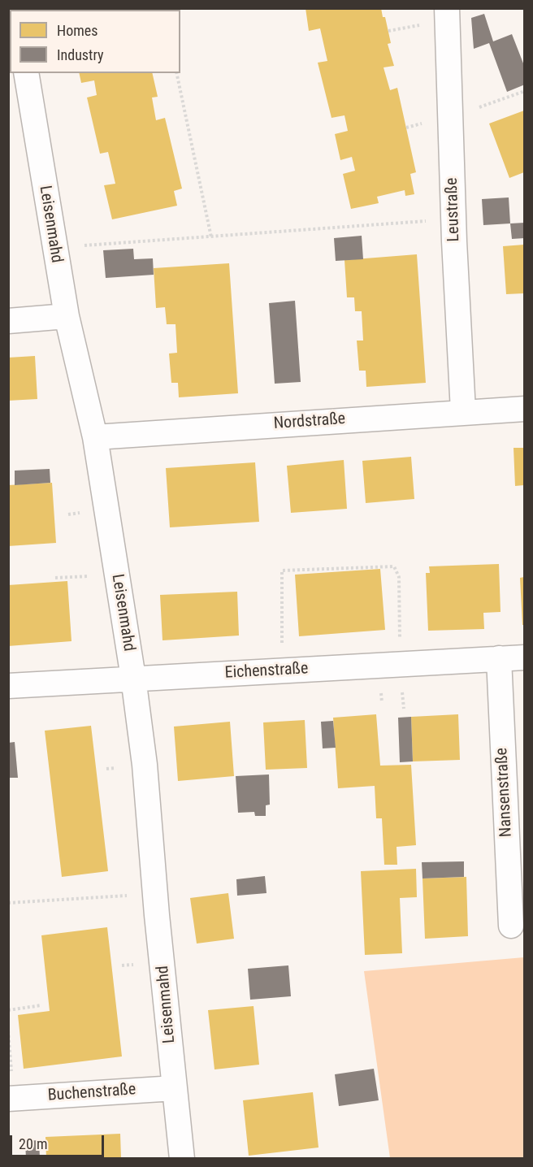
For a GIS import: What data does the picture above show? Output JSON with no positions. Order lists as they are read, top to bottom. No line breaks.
{"streets":{"street":["Leustraße","Leisenmahd","Nordstraße","Eichenstraße","Nansenstraße","Buchenstraße"]},"crossings":[["Leustraße","Nordstraße"],["Leisenmahd","Nordstraße"],["Leisenmahd","Eichenstraße"],["Leisenmahd","Buchenstraße"],["Eichenstraße","Nansenstraße"]],"legend":["Homes","Industry"],"scale_bar":"20 m"}
